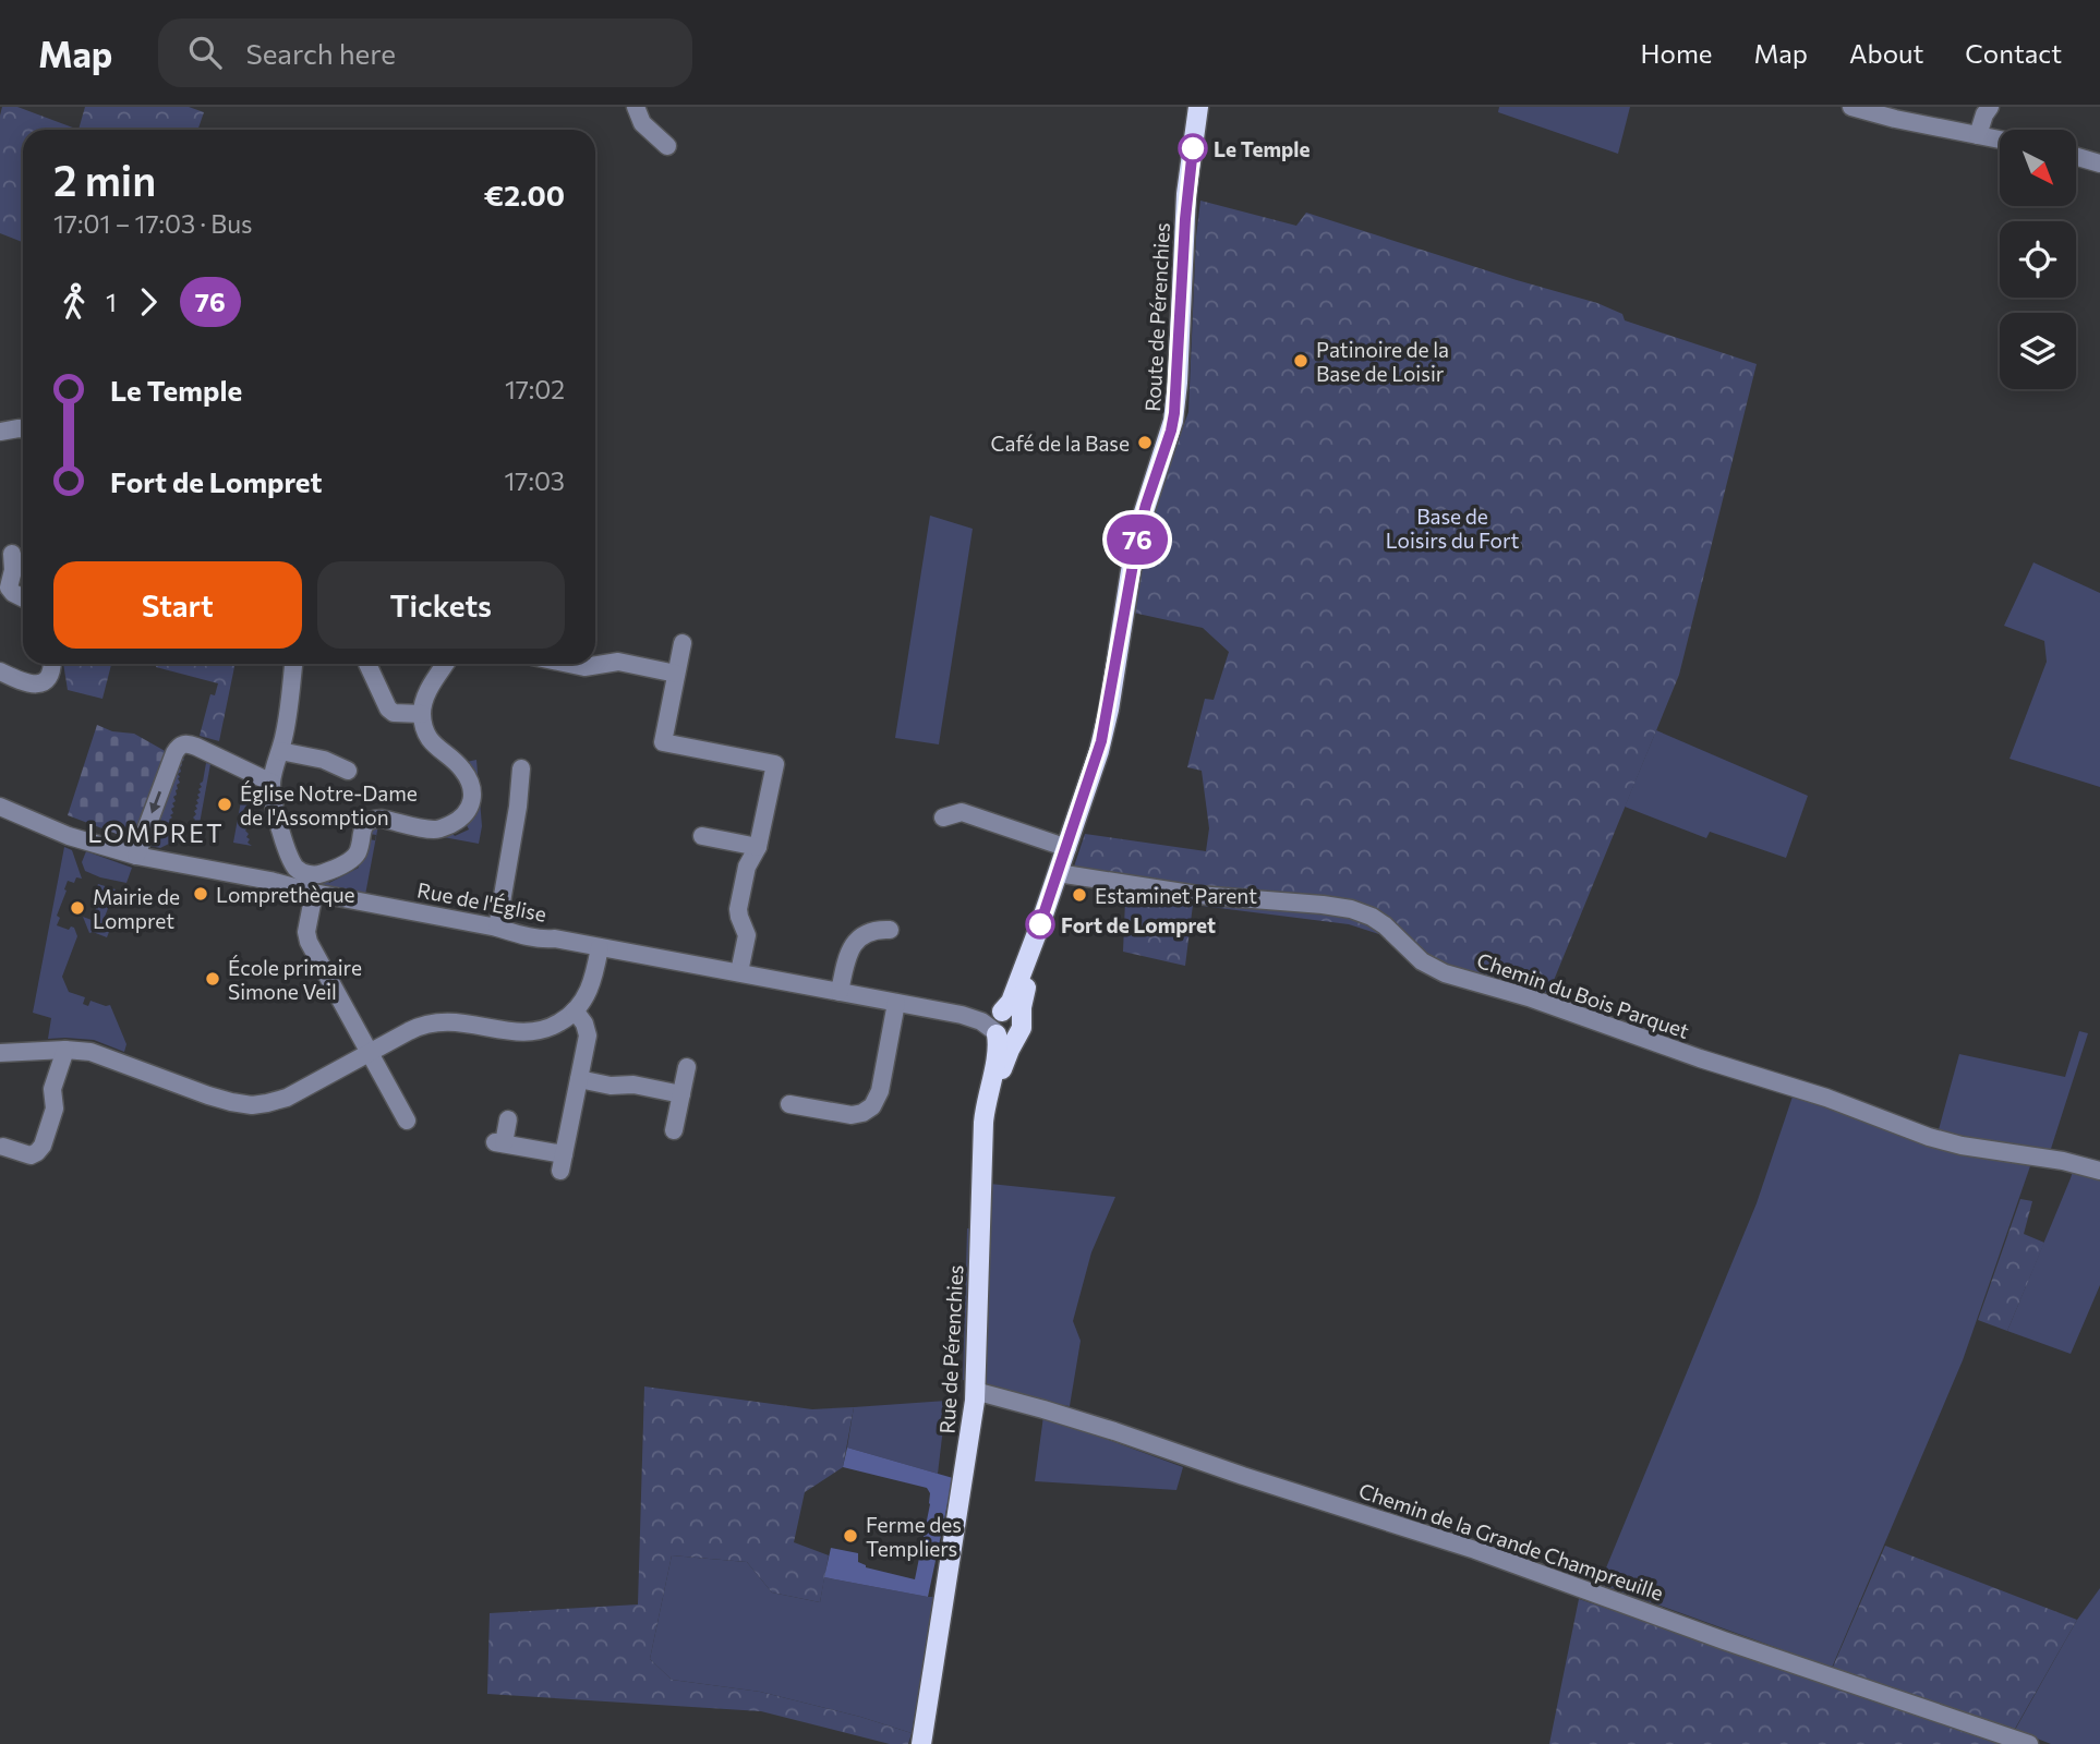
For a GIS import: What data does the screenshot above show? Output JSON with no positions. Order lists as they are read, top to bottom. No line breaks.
{"streets":{"main road":["Route de Pérenchies","Rue de Pérenchies"],"street":["Rue de l'Église","Chemin du Bois Parquet","Chemin de la Grande Champreuille"]},"crossings":[["Route de Pérenchies","Rue de l'Église"],["Route de Pérenchies","Chemin du Bois Parquet"],["Route de Pérenchies","Rue de Pérenchies"],["Rue de Pérenchies","Chemin de la Grande Champreuille"]],"districts":["LOMPRET"],"parks":["Base de Loisirs du Fort"],"places":["Le Temple","Patinoire de la Base de Loisir","Café de la Base","Église Notre-Dame de l'Assomption","Lomprethèque","Estaminet Parent","Mairie de Lompret","Fort de Lompret","École primaire Simone Veil","Ferme des Templiers"],"lines":["bus line 76"],"north":"bottom right","page":{"header":"Map","search":"Search here","nav":["Home","Map","About","Contact"],"on_map":"76","heading":["2 min","17:01 – 17:03 · Bus","€2.00"],"legs":["1","76"],"list":[{"name":"Le Temple","value":"17:02"},{"name":"Fort de Lompret","value":"17:03"}],"buttons":["Start","Tickets"]}}
